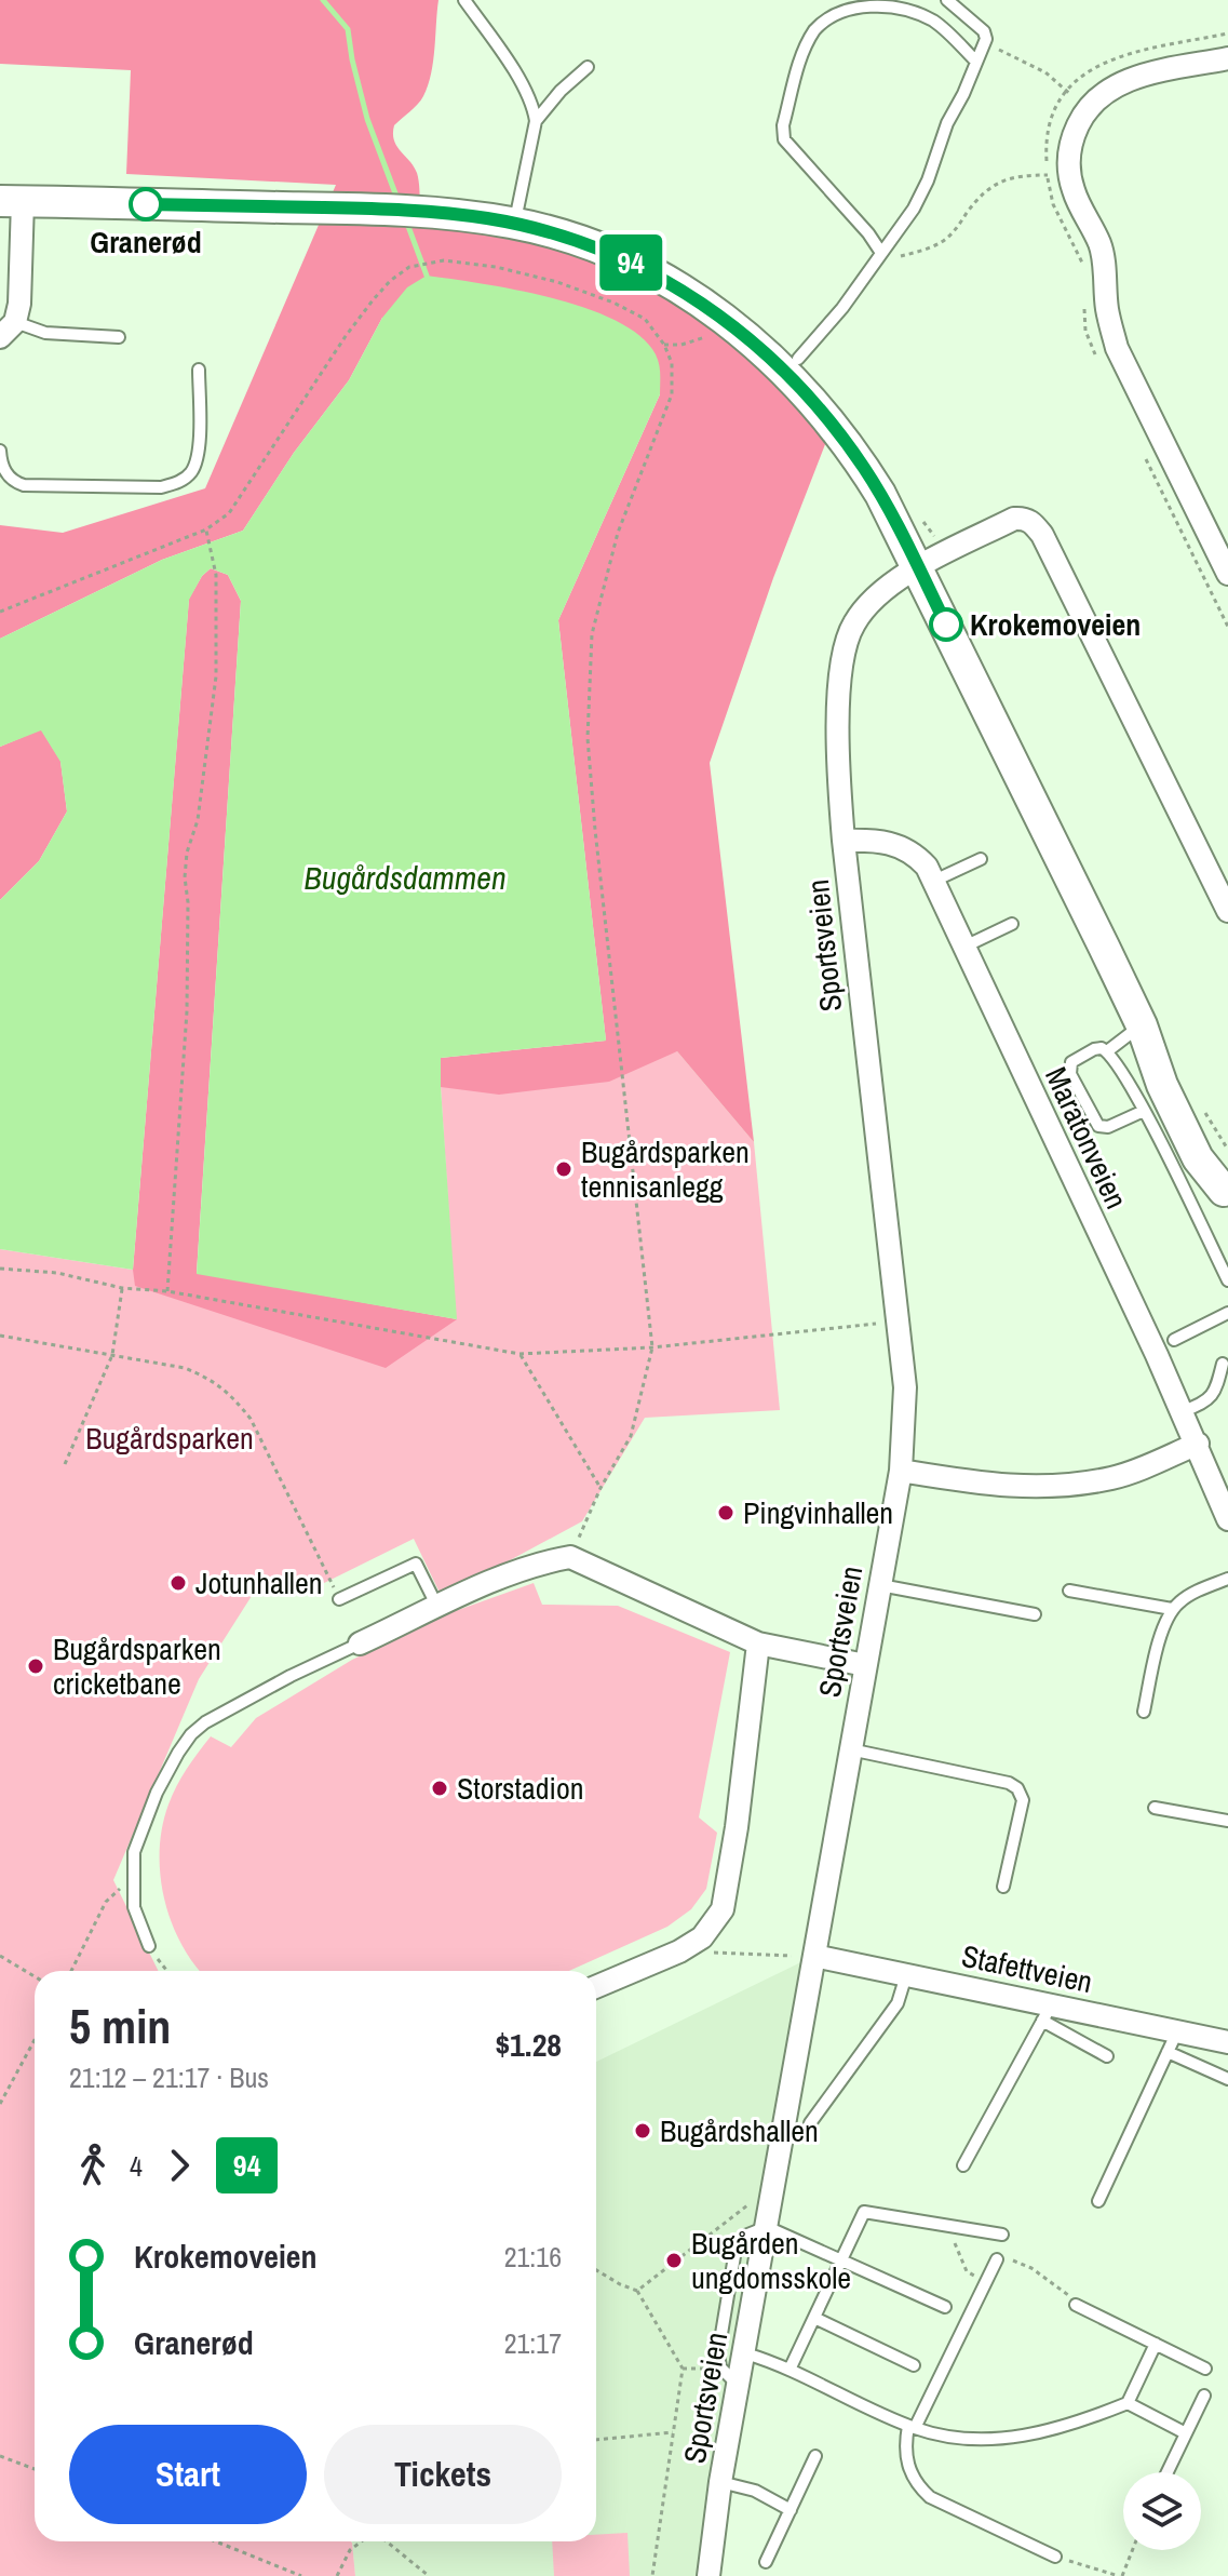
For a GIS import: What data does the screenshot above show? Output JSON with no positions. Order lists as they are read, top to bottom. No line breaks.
{"streets":{"street":["Sportsveien","Maratonveien","Stafettveien"]},"crossings":[["Sportsveien","Maratonveien"],["Sportsveien","Stafettveien"]],"water":["Bugårdsdammen"],"parks":["Bugårdsparken"],"places":["Granerød","Krokemoveien","Bugårdsparken tennisanlegg","Pingvinhallen","Jotunhallen","Bugårdsparken cricketbane","Storstadion","Bugårdshallen","Bugården ungdomsskole"],"lines":["bus line 94"],"page":{"on_map":"94","heading":["5 min","21:12 – 21:17 · Bus","$1.28"],"legs":["4","94"],"list":[{"name":"Krokemoveien","value":"21:16"},{"name":"Granerød","value":"21:17"}],"buttons":["Start","Tickets"]}}
